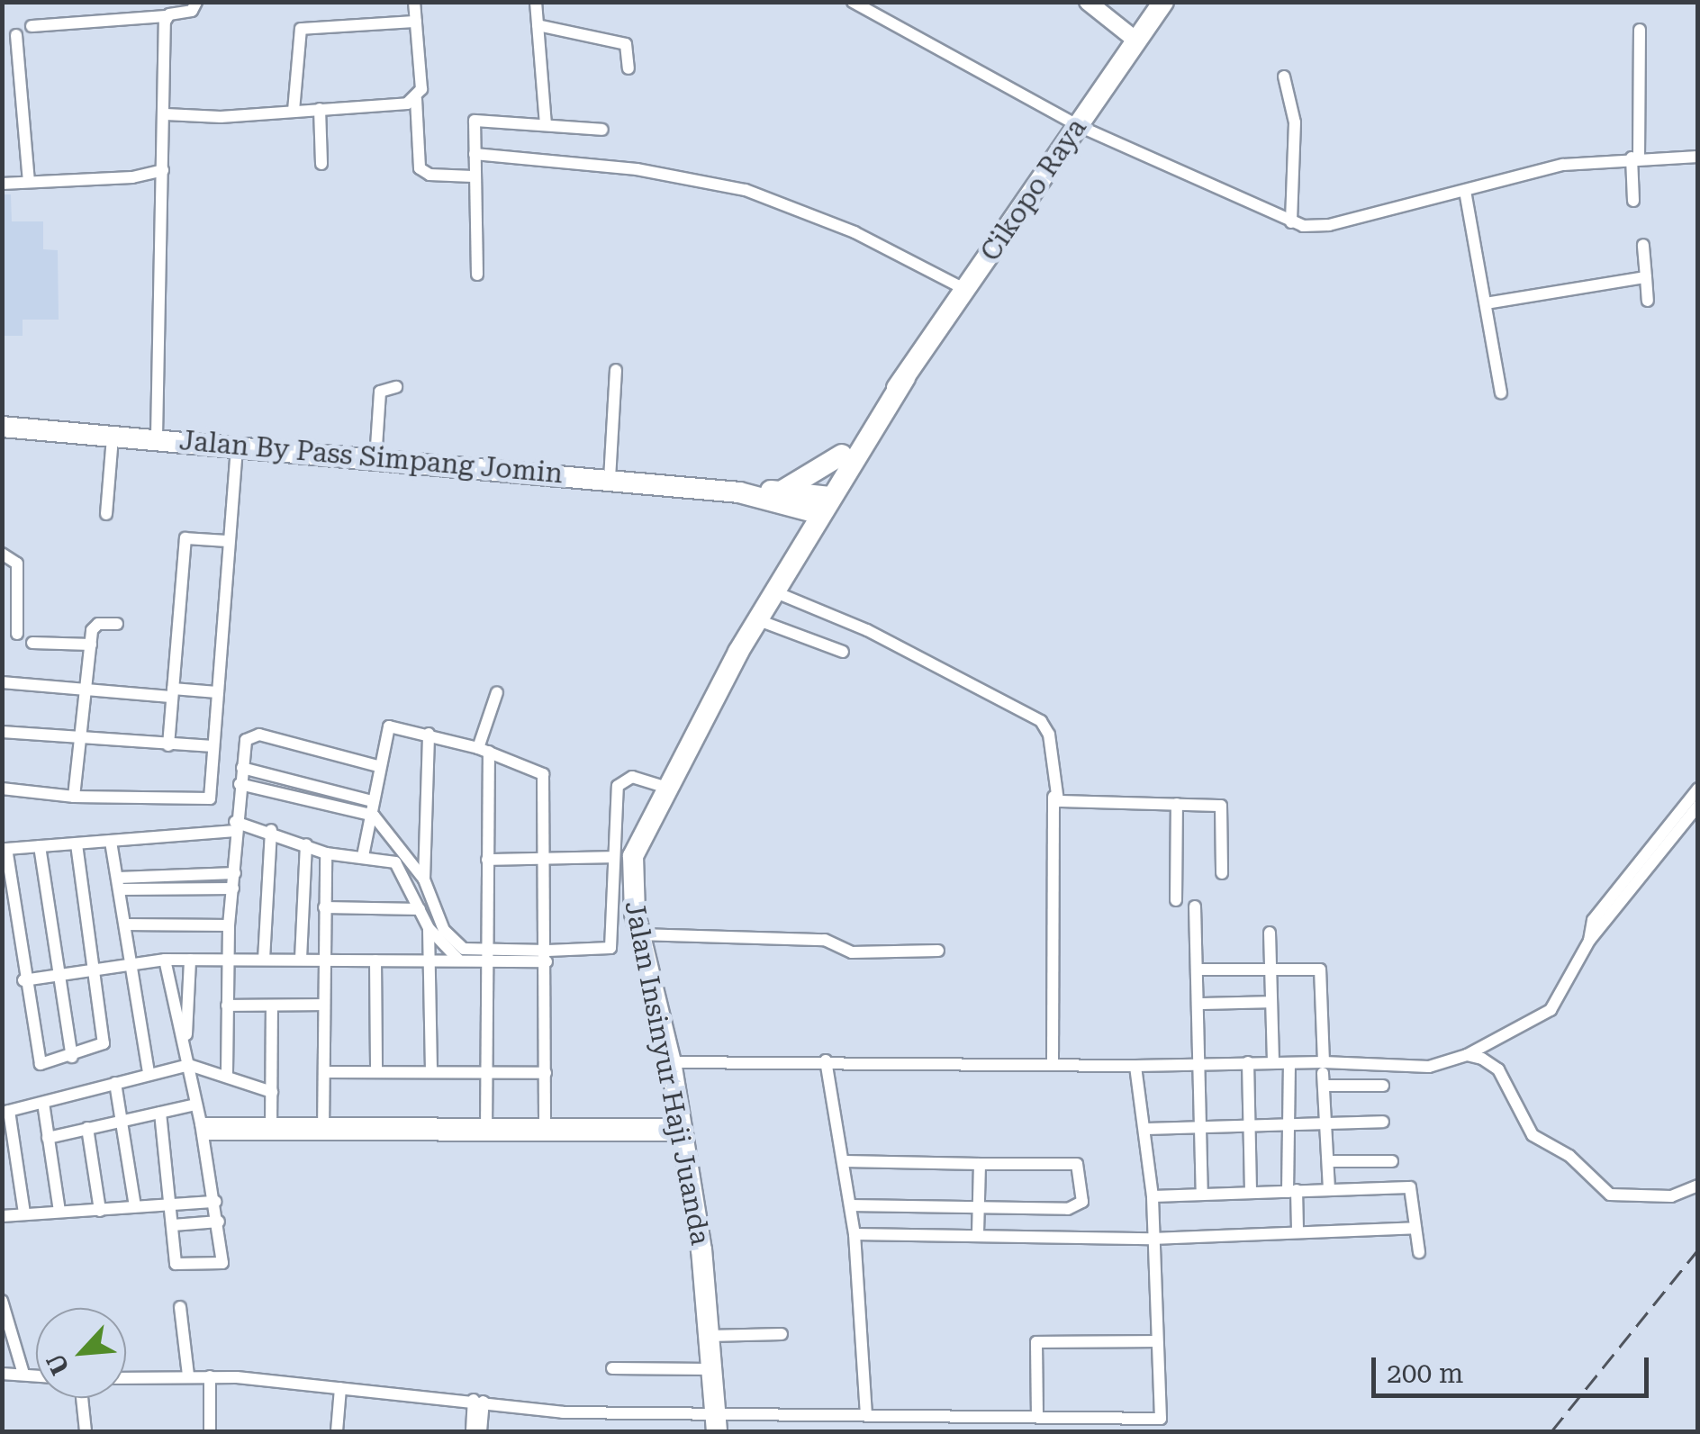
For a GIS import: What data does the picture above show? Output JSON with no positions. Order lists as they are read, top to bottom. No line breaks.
{"streets":{"highway":["Cikopo Raya","Jalan By Pass Simpang Jomin","Jalan Insinyur Haji Juanda"]},"crossings":[["Cikopo Raya","Jalan By Pass Simpang Jomin"],["Cikopo Raya","Jalan Insinyur Haji Juanda"],["Jalan By Pass Simpang Jomin","Jalan Insinyur Haji Juanda"]],"scale_bar":"200 m","north":"bottom left"}
